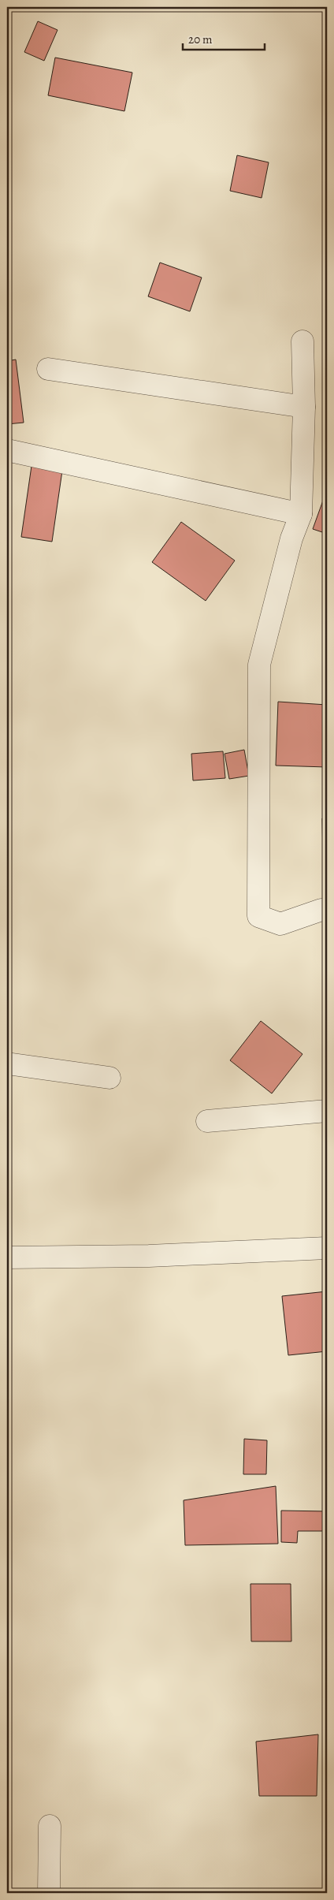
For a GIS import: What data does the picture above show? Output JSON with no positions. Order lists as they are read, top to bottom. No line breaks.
{"scale_bar":"20 m"}
